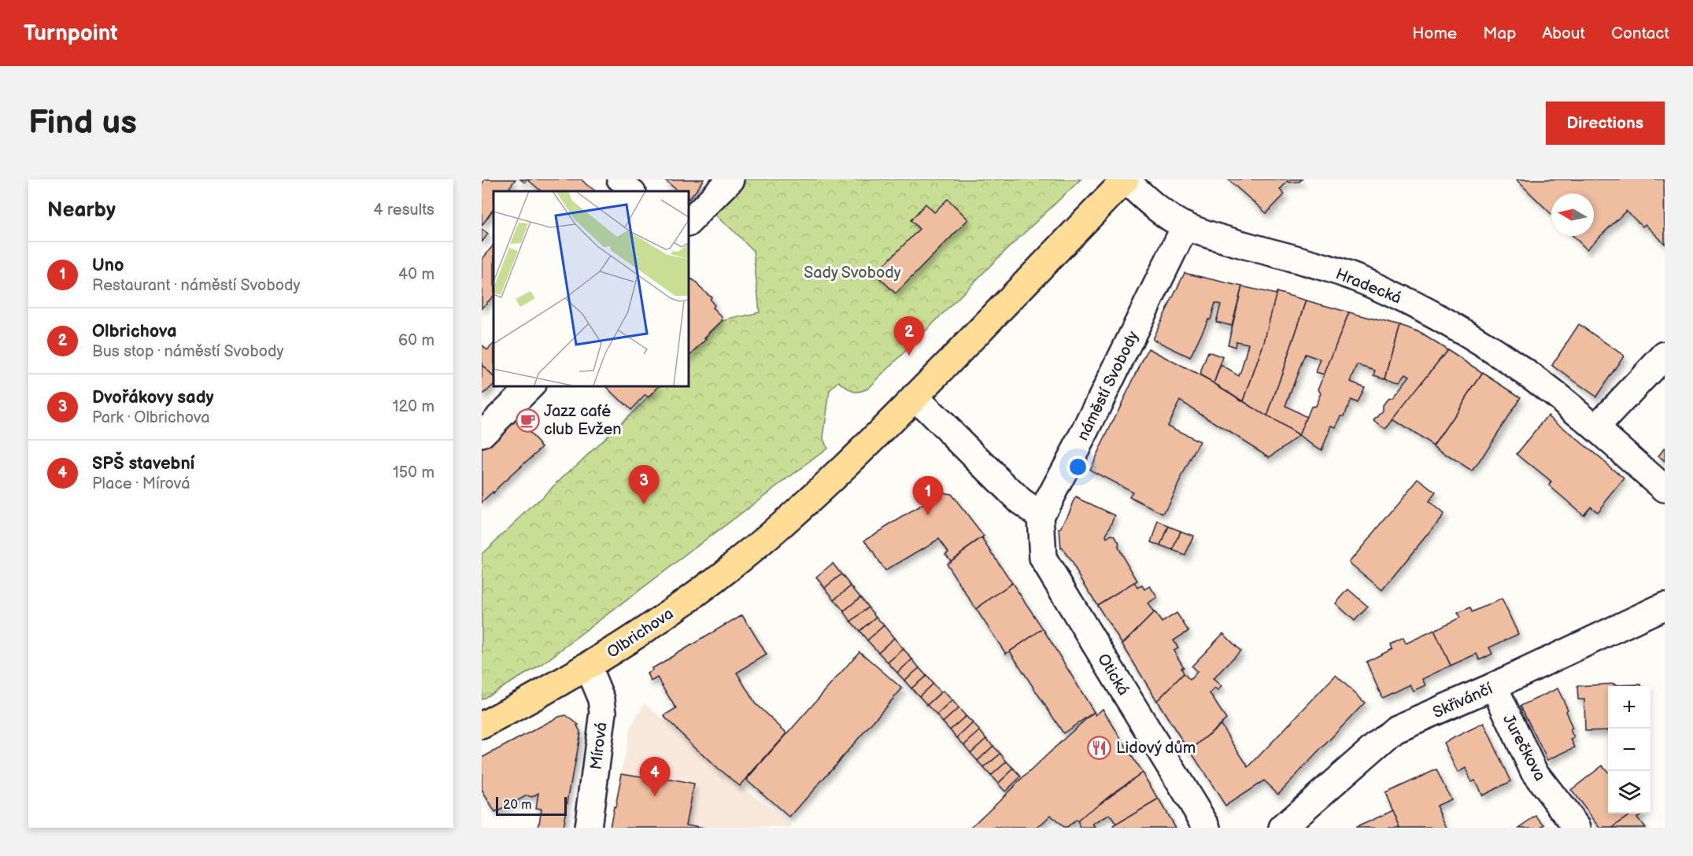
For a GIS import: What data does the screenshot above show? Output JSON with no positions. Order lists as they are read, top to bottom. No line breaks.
{"streets":{"main road":["Olbrichova"],"street":["Hradecká","náměstí Svobody","Otická","Skřivánčí","Mírová","Jurečkova"]},"crossings":[["Hradecká","náměstí Svobody"],["náměstí Svobody","Otická"],["Olbrichova","Mírová"],["Skřivánčí","Jurečkova"]],"parks":["Sady Svobody"],"places":{"cafe":["Jazz café club Evžen"],"restaurant":["Lidový dům"]},"scale_bar":"20 m","north":"left","page":{"header":"Turnpoint","nav":["Home","Map","About","Contact"],"buttons":"Directions","title":"Find us","heading":["Nearby","4 results"],"list":[{"mark":"1","name":"Uno","note":"Restaurant · náměstí Svobody","value":"40 m"},{"mark":"2","name":"Olbrichova","note":"Bus stop · náměstí Svobody","value":"60 m"},{"mark":"3","name":"Dvořákovy sady","note":"Park · Olbrichova","value":"120 m"},{"mark":"4","name":"SPŠ stavební","note":"Place · Mírová","value":"150 m"}],"pins":["2","3","1","4"],"map_buttons":["+","−"],"scale":"20 m"}}
